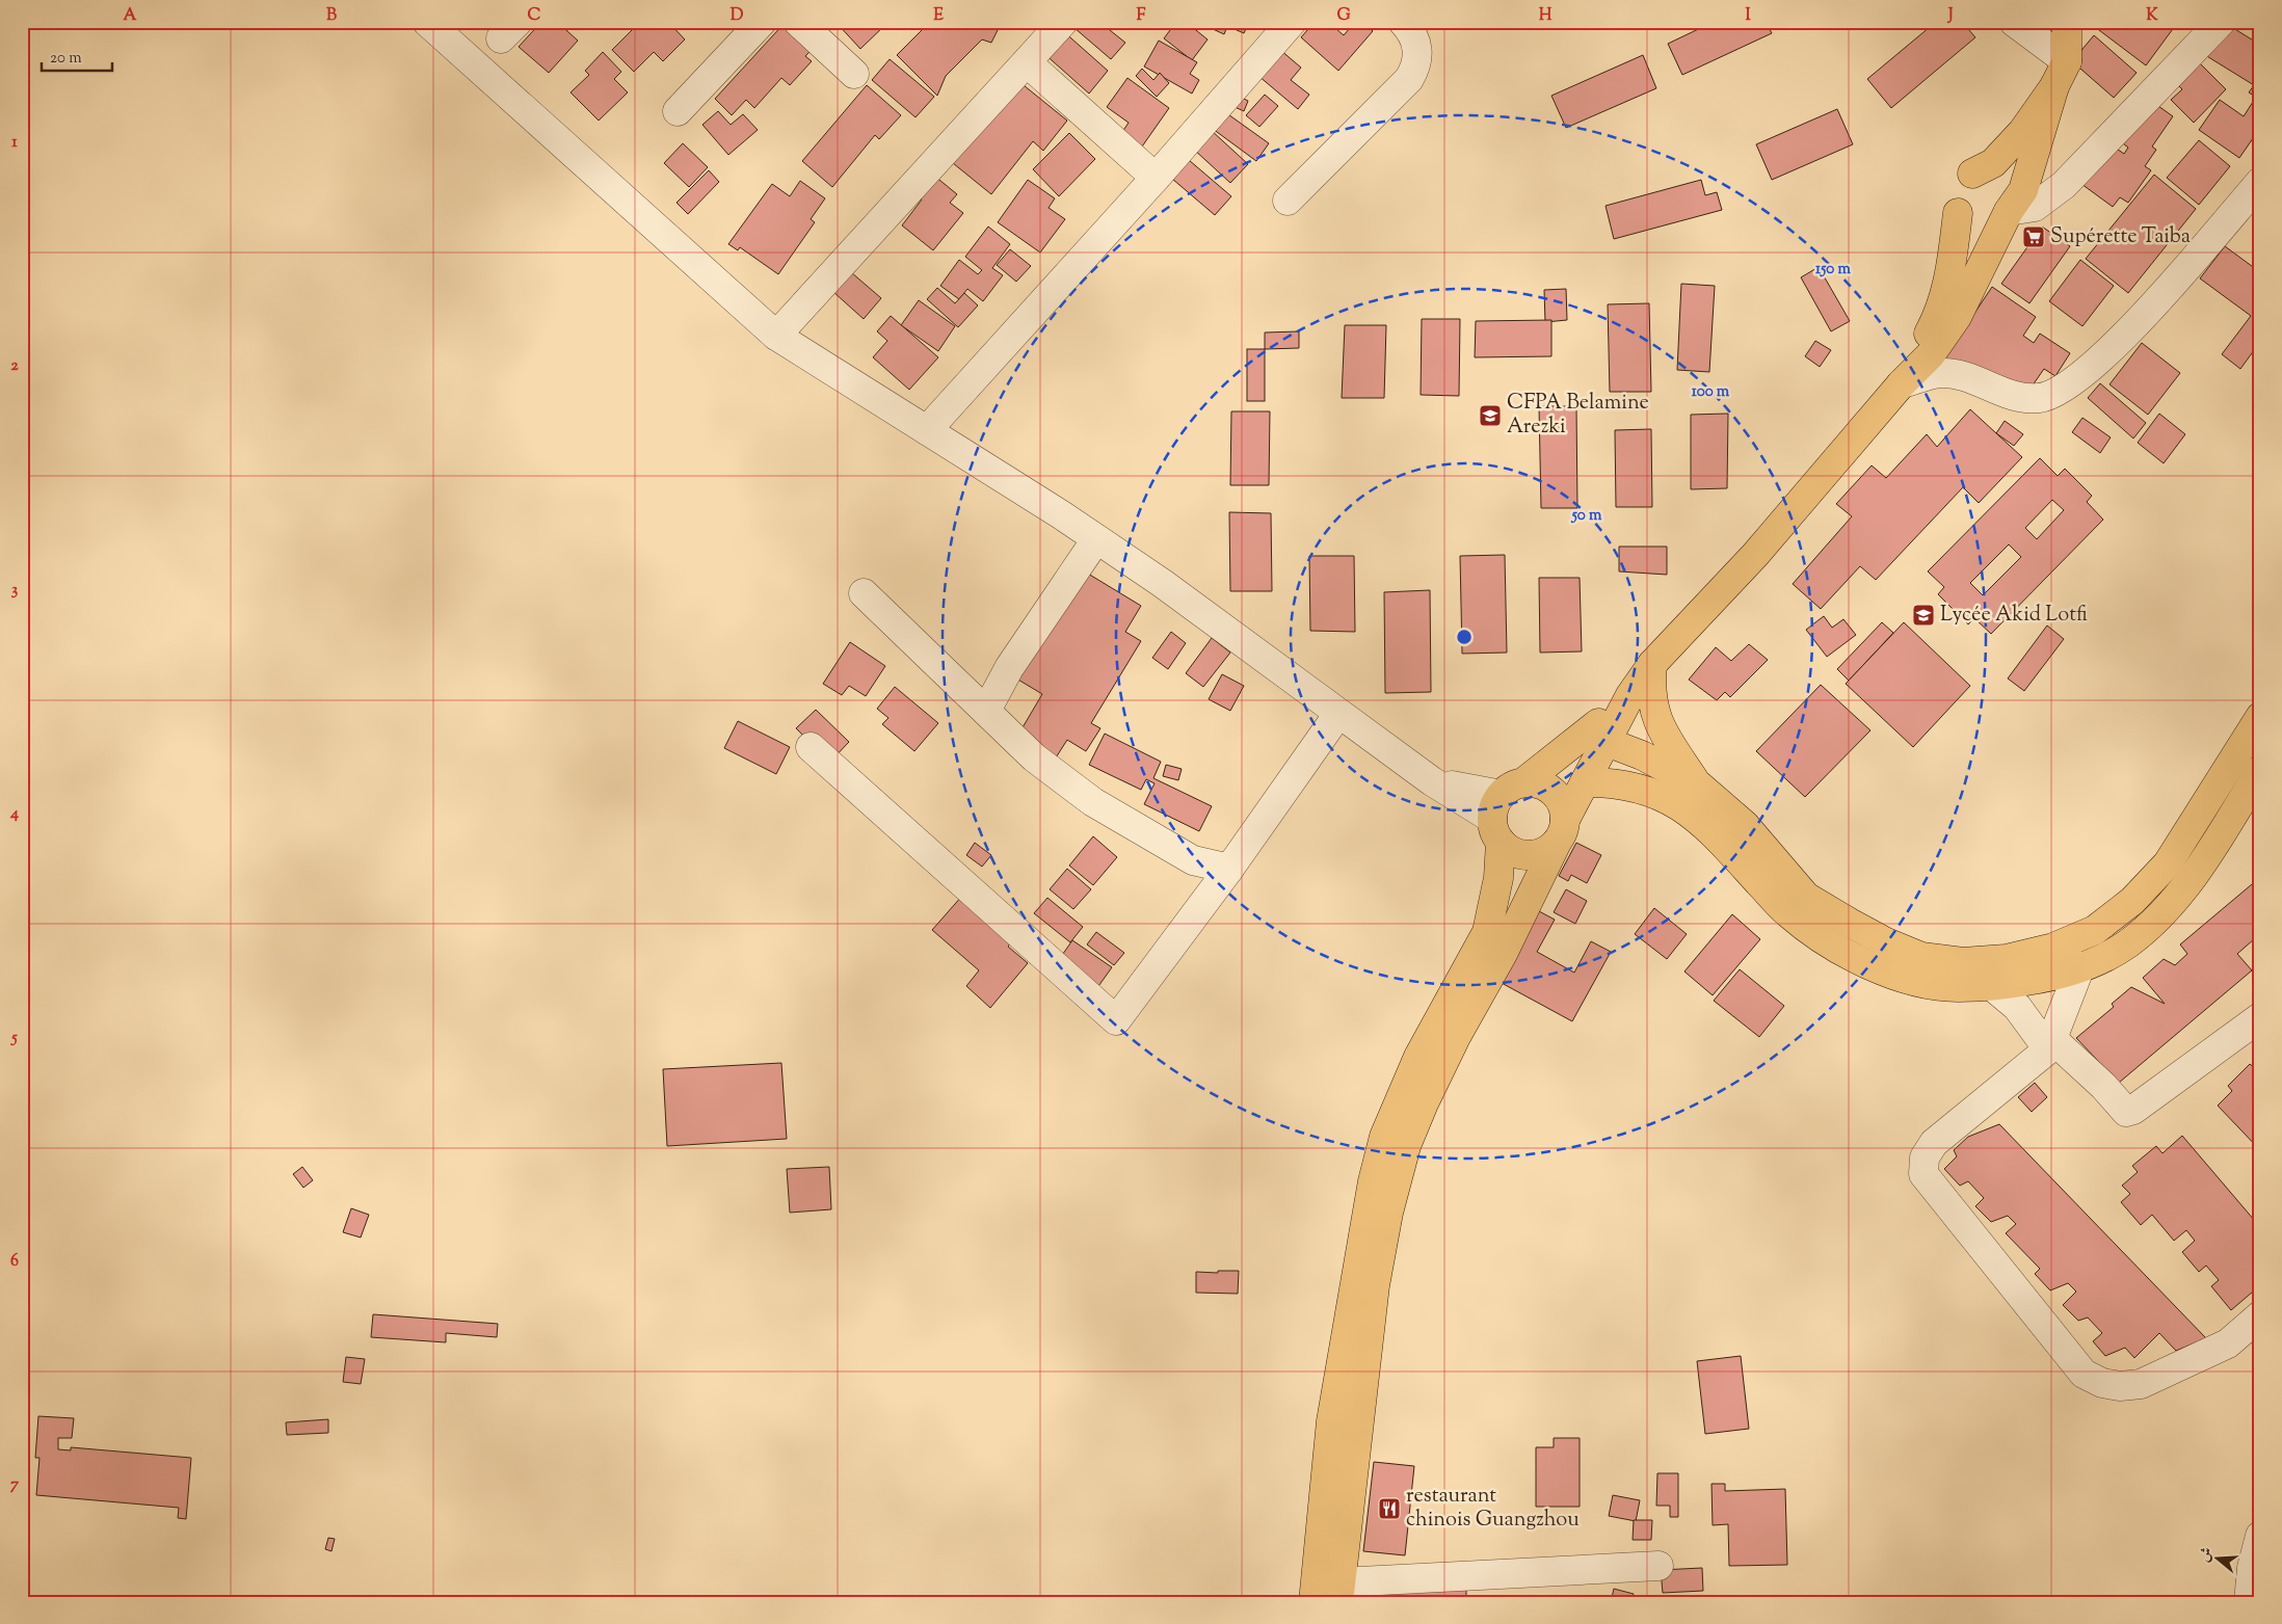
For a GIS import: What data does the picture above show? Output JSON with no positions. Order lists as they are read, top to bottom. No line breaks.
{"places":{"supermarket":["Supérette Taiba"],"school or university":["CFPA Belamine Arezki","Lycée Akid Lotfi"],"restaurant":["restaurant chinois Guangzhou"]},"scale_bar":"20 m","north":"left","grid":{"columns":["A","B","C","D","E","F","G","H","I","J","K"],"rows":["1","2","3","4","5","6","7"]},"rings":["150 m","100 m","50 m"]}
